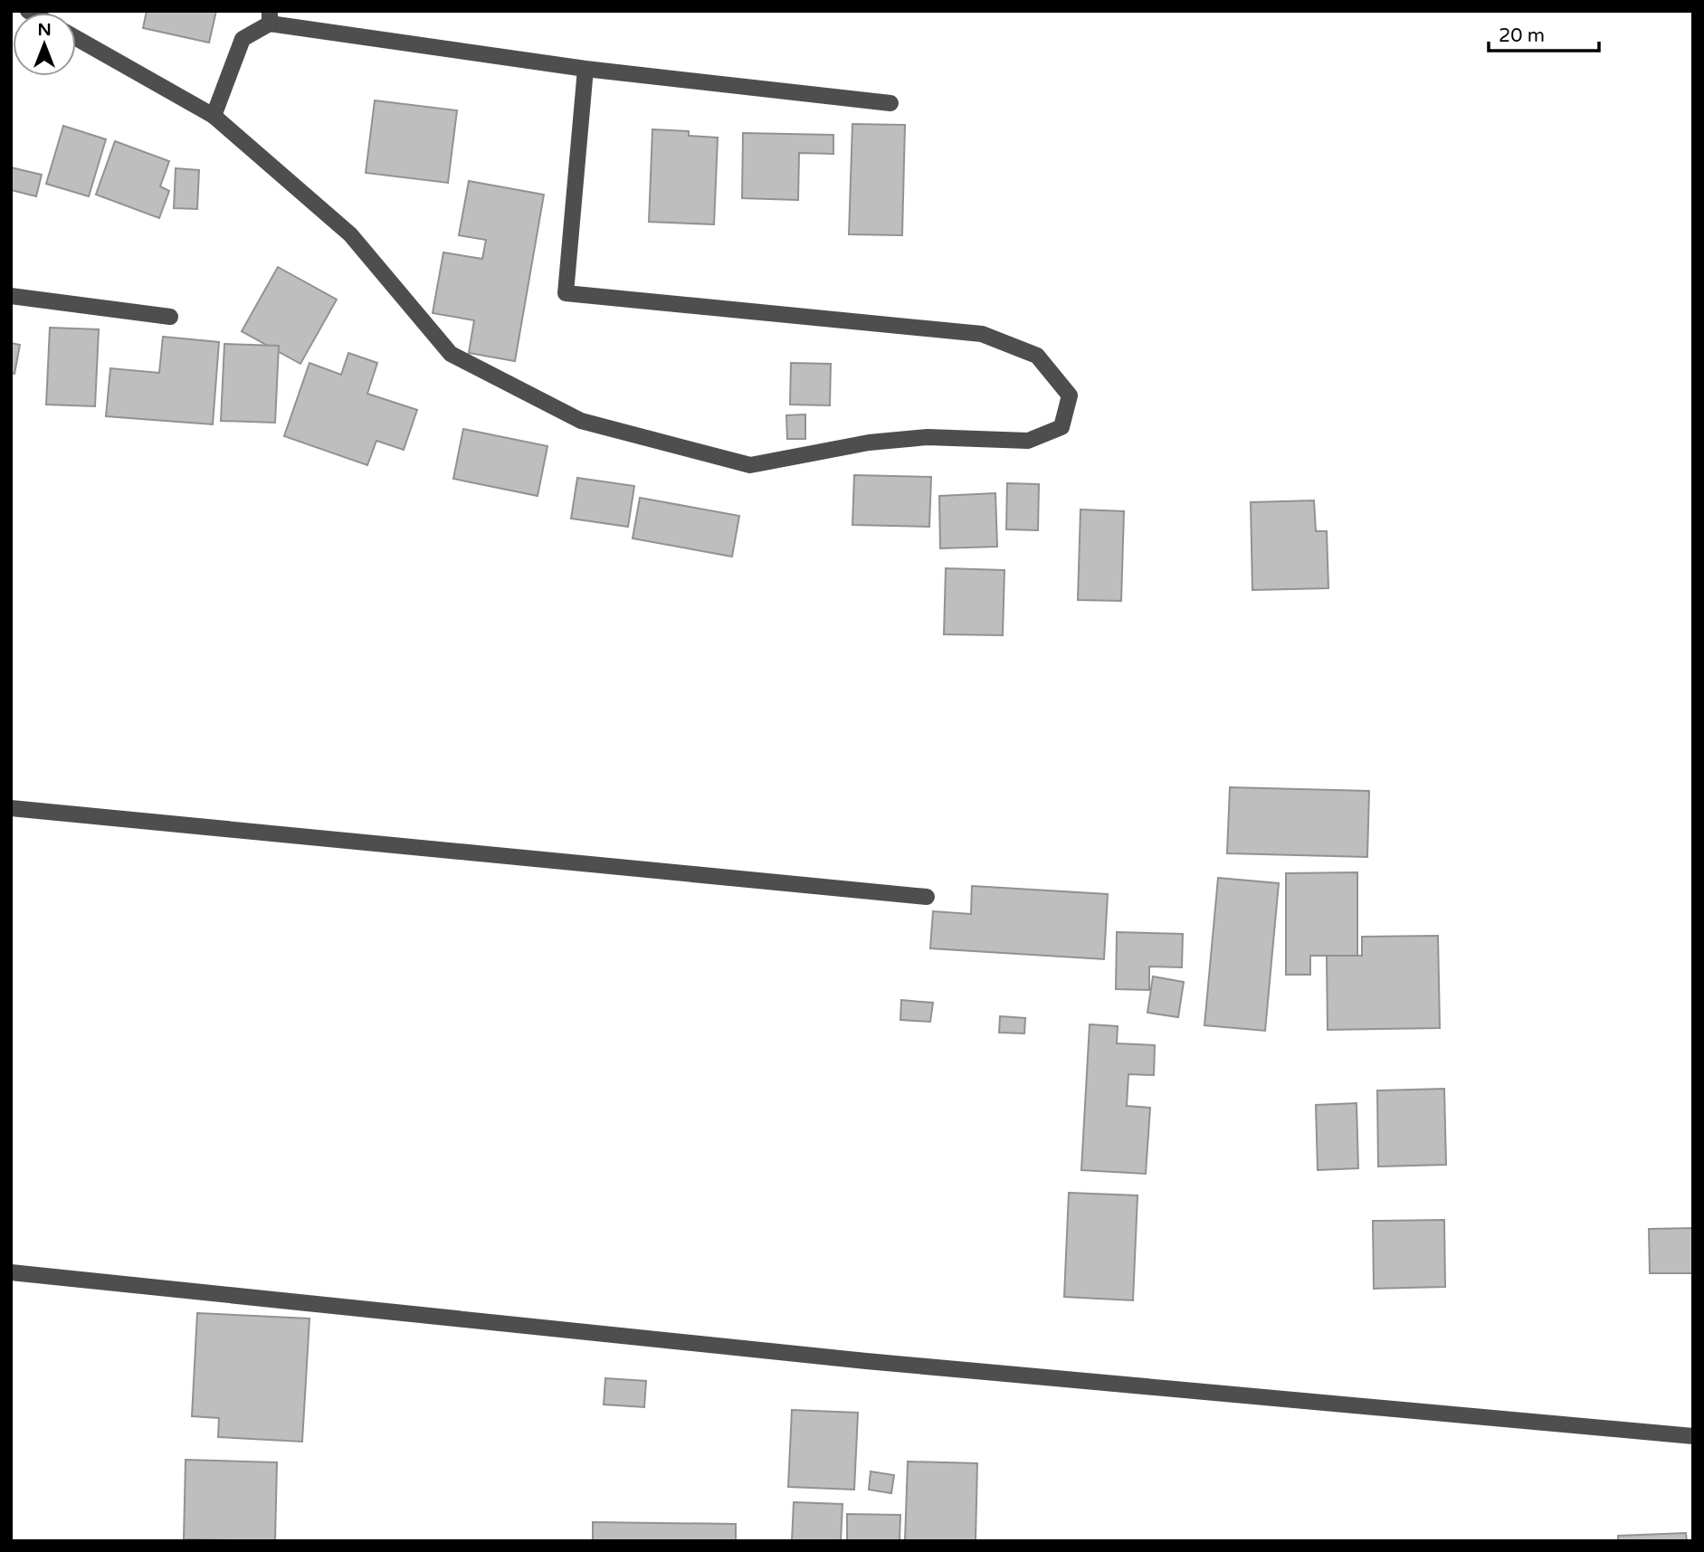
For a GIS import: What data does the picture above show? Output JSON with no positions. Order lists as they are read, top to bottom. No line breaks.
{"scale_bar":"20 m","north":"top"}
